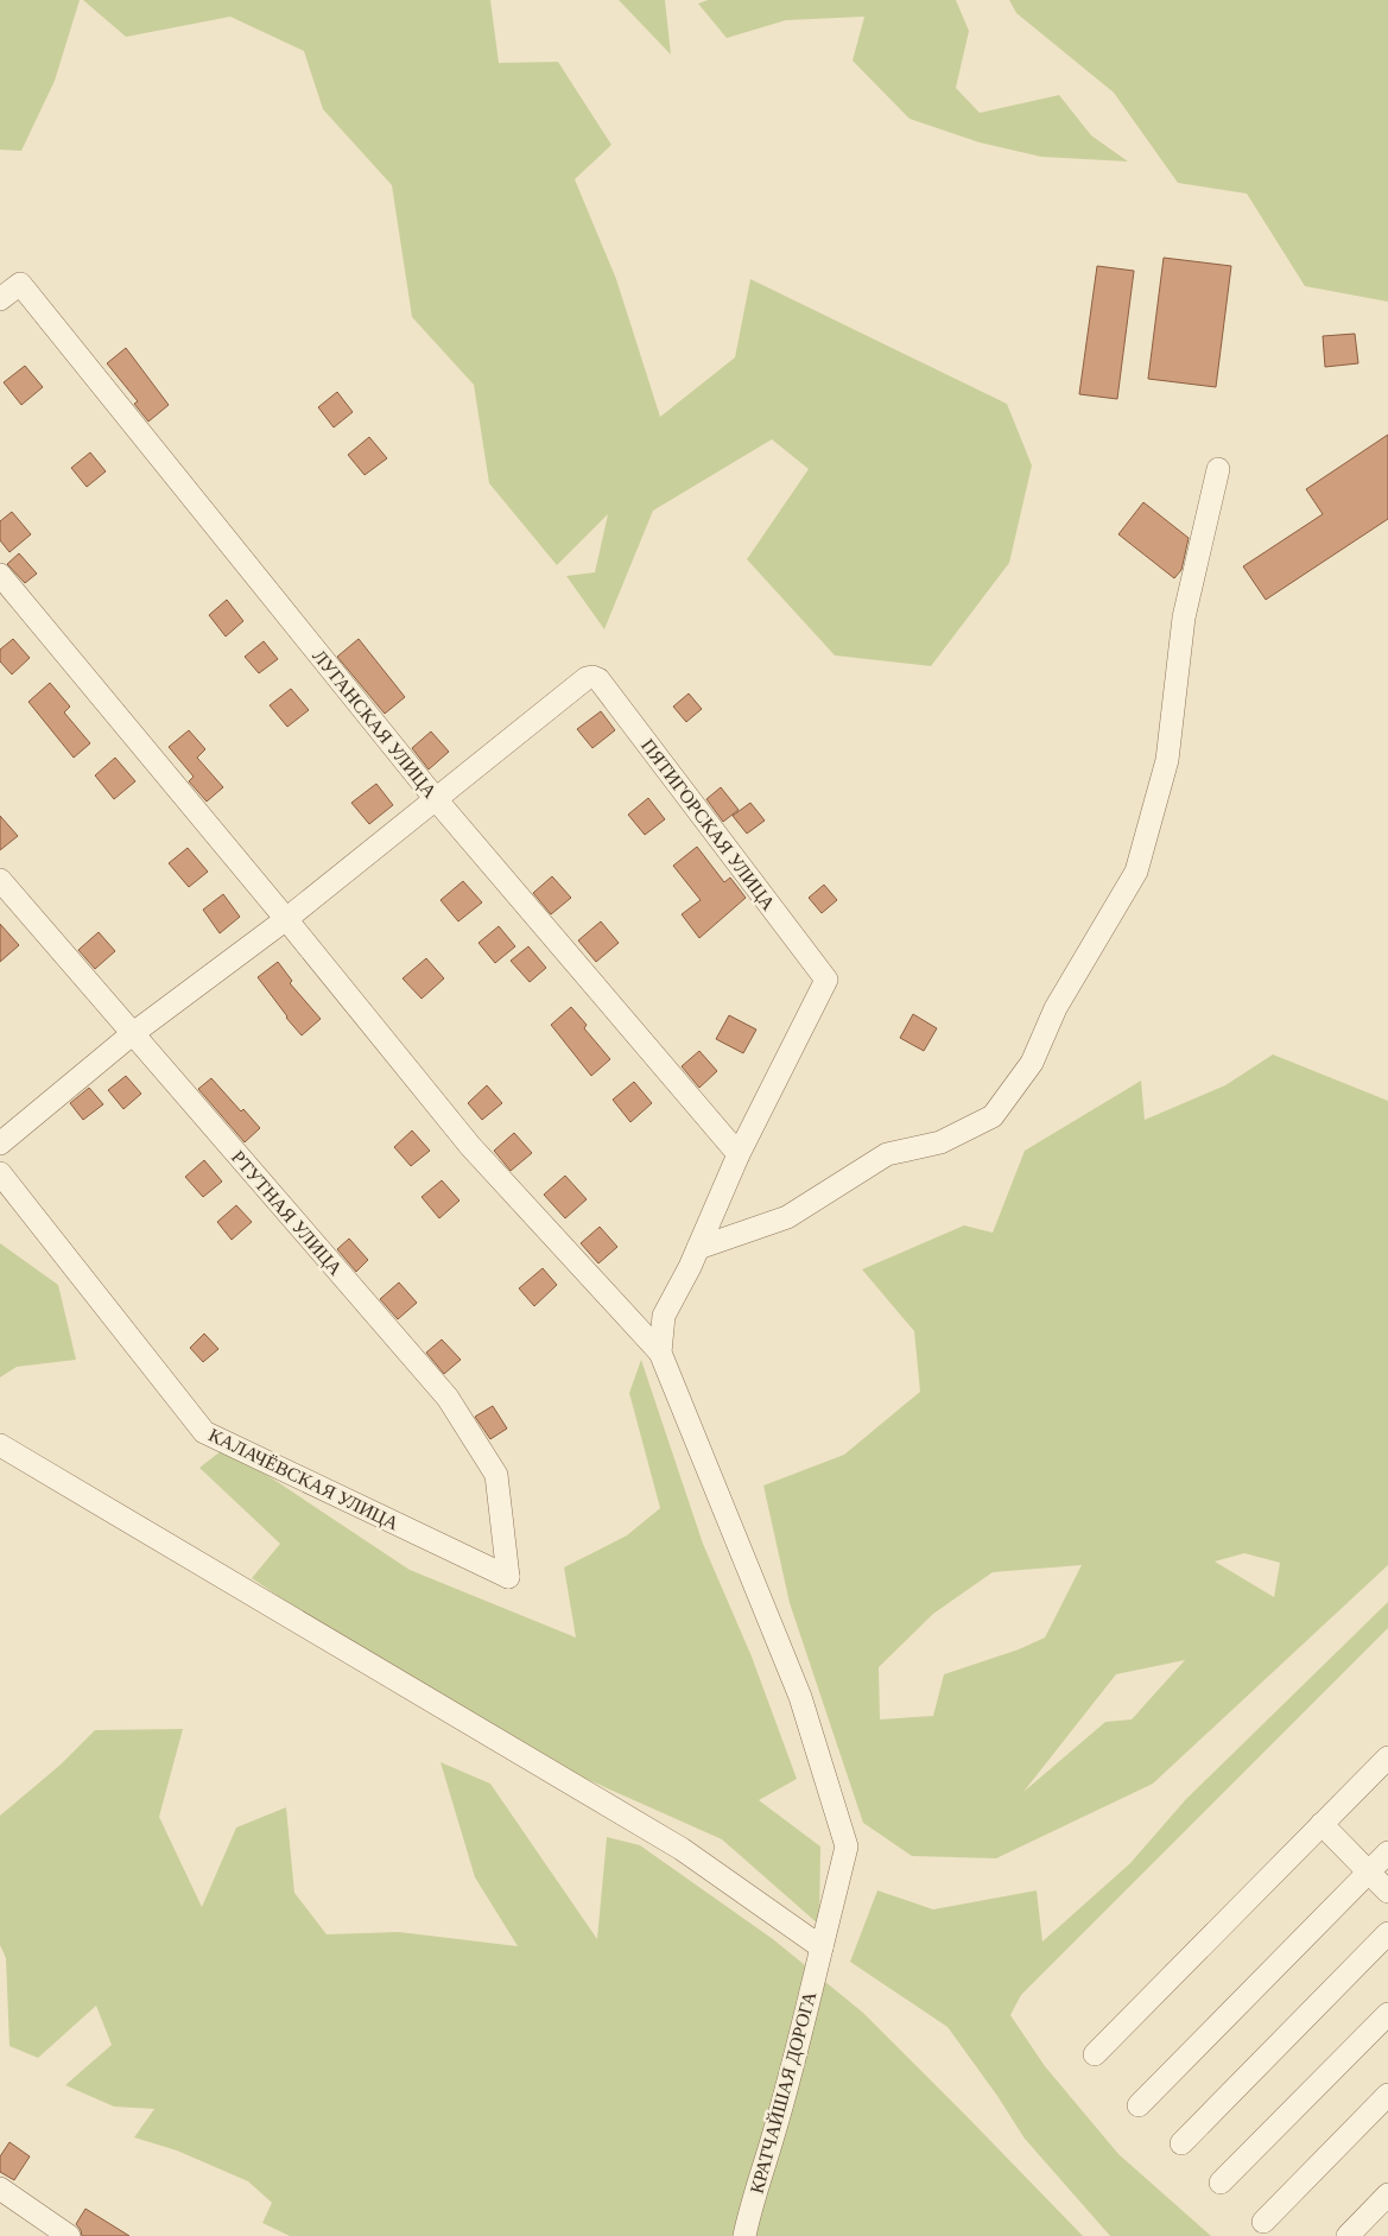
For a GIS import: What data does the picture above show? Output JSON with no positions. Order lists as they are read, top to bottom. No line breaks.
{"streets":{"street":["ЛУГАНСКАЯ УЛИЦА","ПЯТИГОРСКАЯ УЛИЦА","РТУТНАЯ УЛИЦА","КАЛАЧЁВСКАЯ УЛИЦА","КРАТЧАЙШАЯ ДОРОГА"]},"crossings":[["ЛУГАНСКАЯ УЛИЦА","ПЯТИГОРСКАЯ УЛИЦА"],["РТУТНАЯ УЛИЦА","КАЛАЧЁВСКАЯ УЛИЦА"]]}
